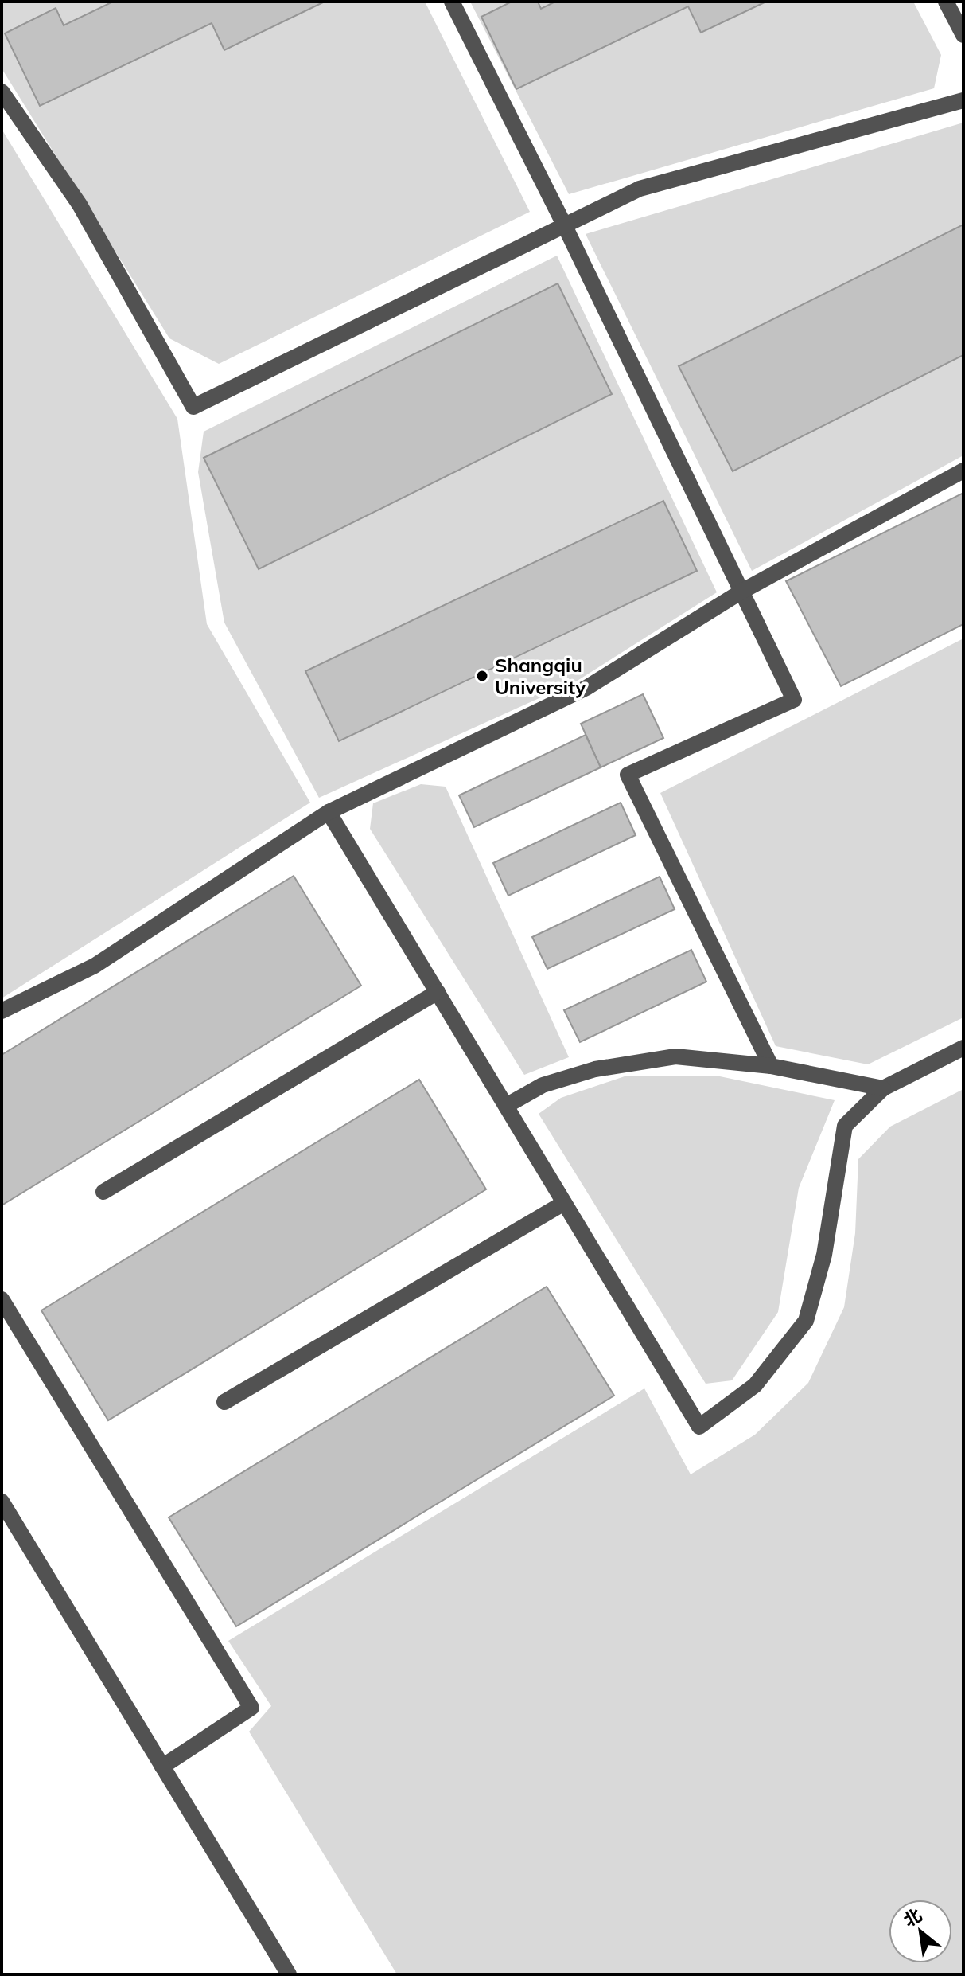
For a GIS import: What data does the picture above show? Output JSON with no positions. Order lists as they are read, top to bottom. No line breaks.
{"places":["Shangqiu University"],"north":"top left"}
